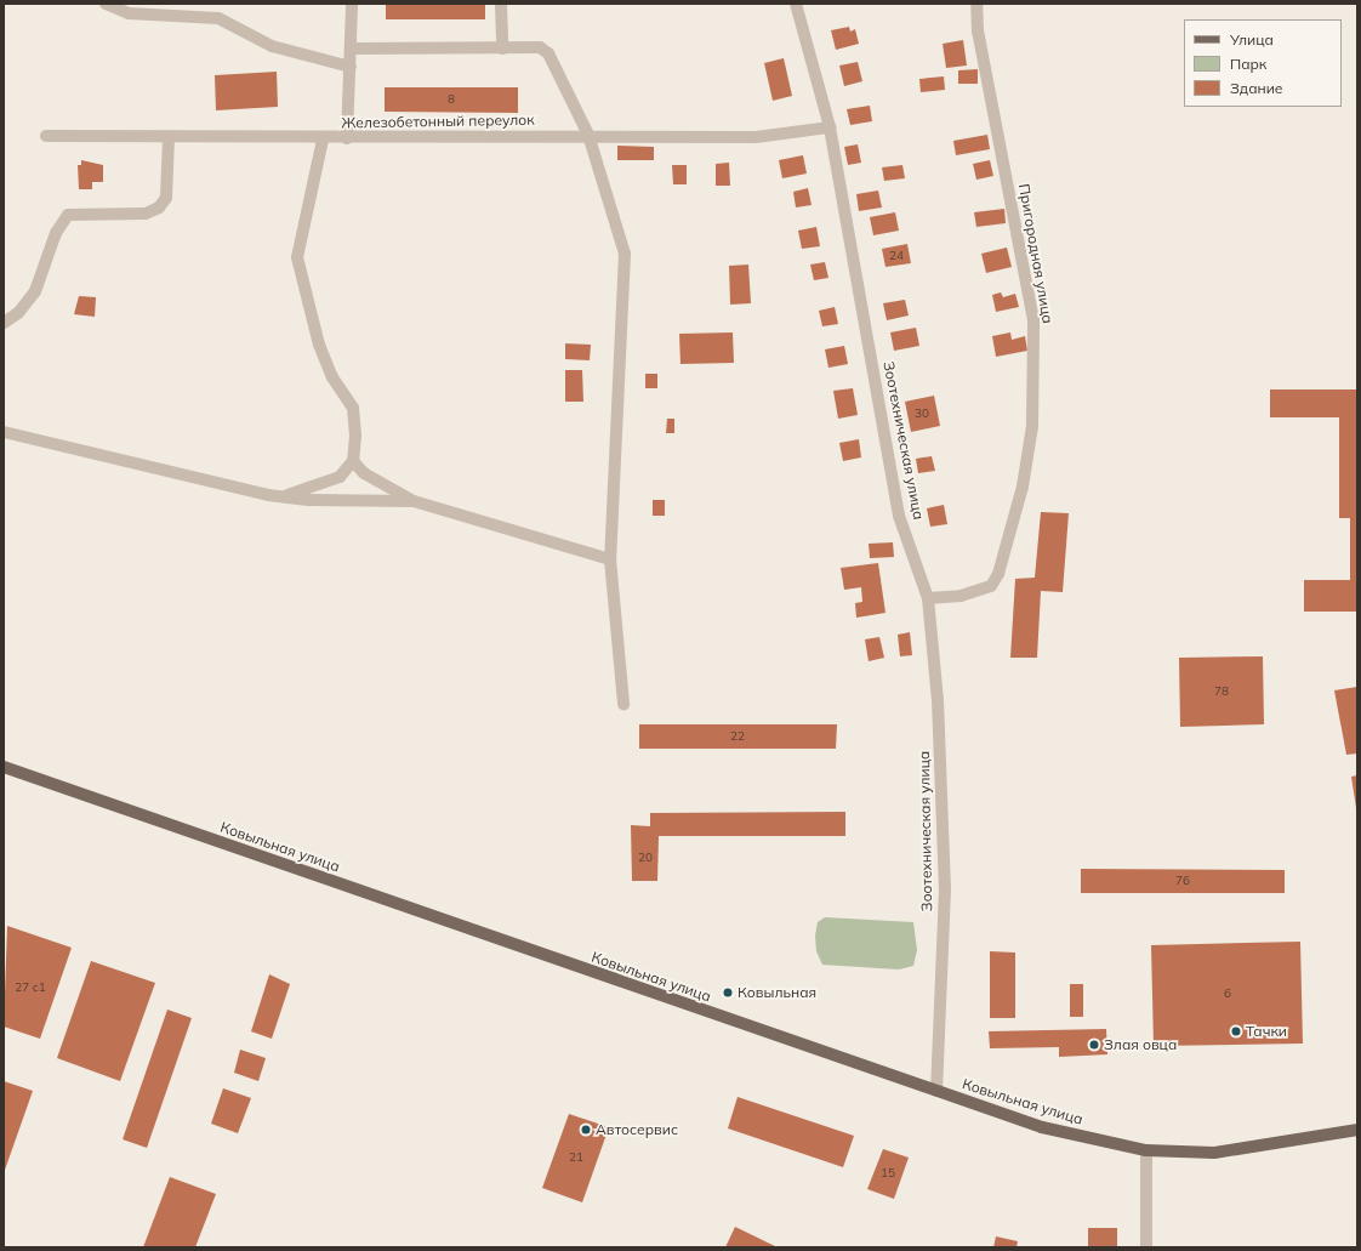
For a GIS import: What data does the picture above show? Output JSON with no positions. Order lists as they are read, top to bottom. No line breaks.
{"streets":{"main road":["Ковыльная улица"],"street":["Железобетонный переулок","Пригородная улица","Зоотехническая улица"]},"crossings":[["Железобетонный переулок","Зоотехническая улица"],["Пригородная улица","Зоотехническая улица"],["Зоотехническая улица","Ковыльная улица"]],"places":["Ковыльная","Тачки","Злая овца","Автосервис"],"house_numbers":["8","24","30","78","22","20","76","27 с1","6","21","15"],"legend":["Улица","Парк","Здание"]}
